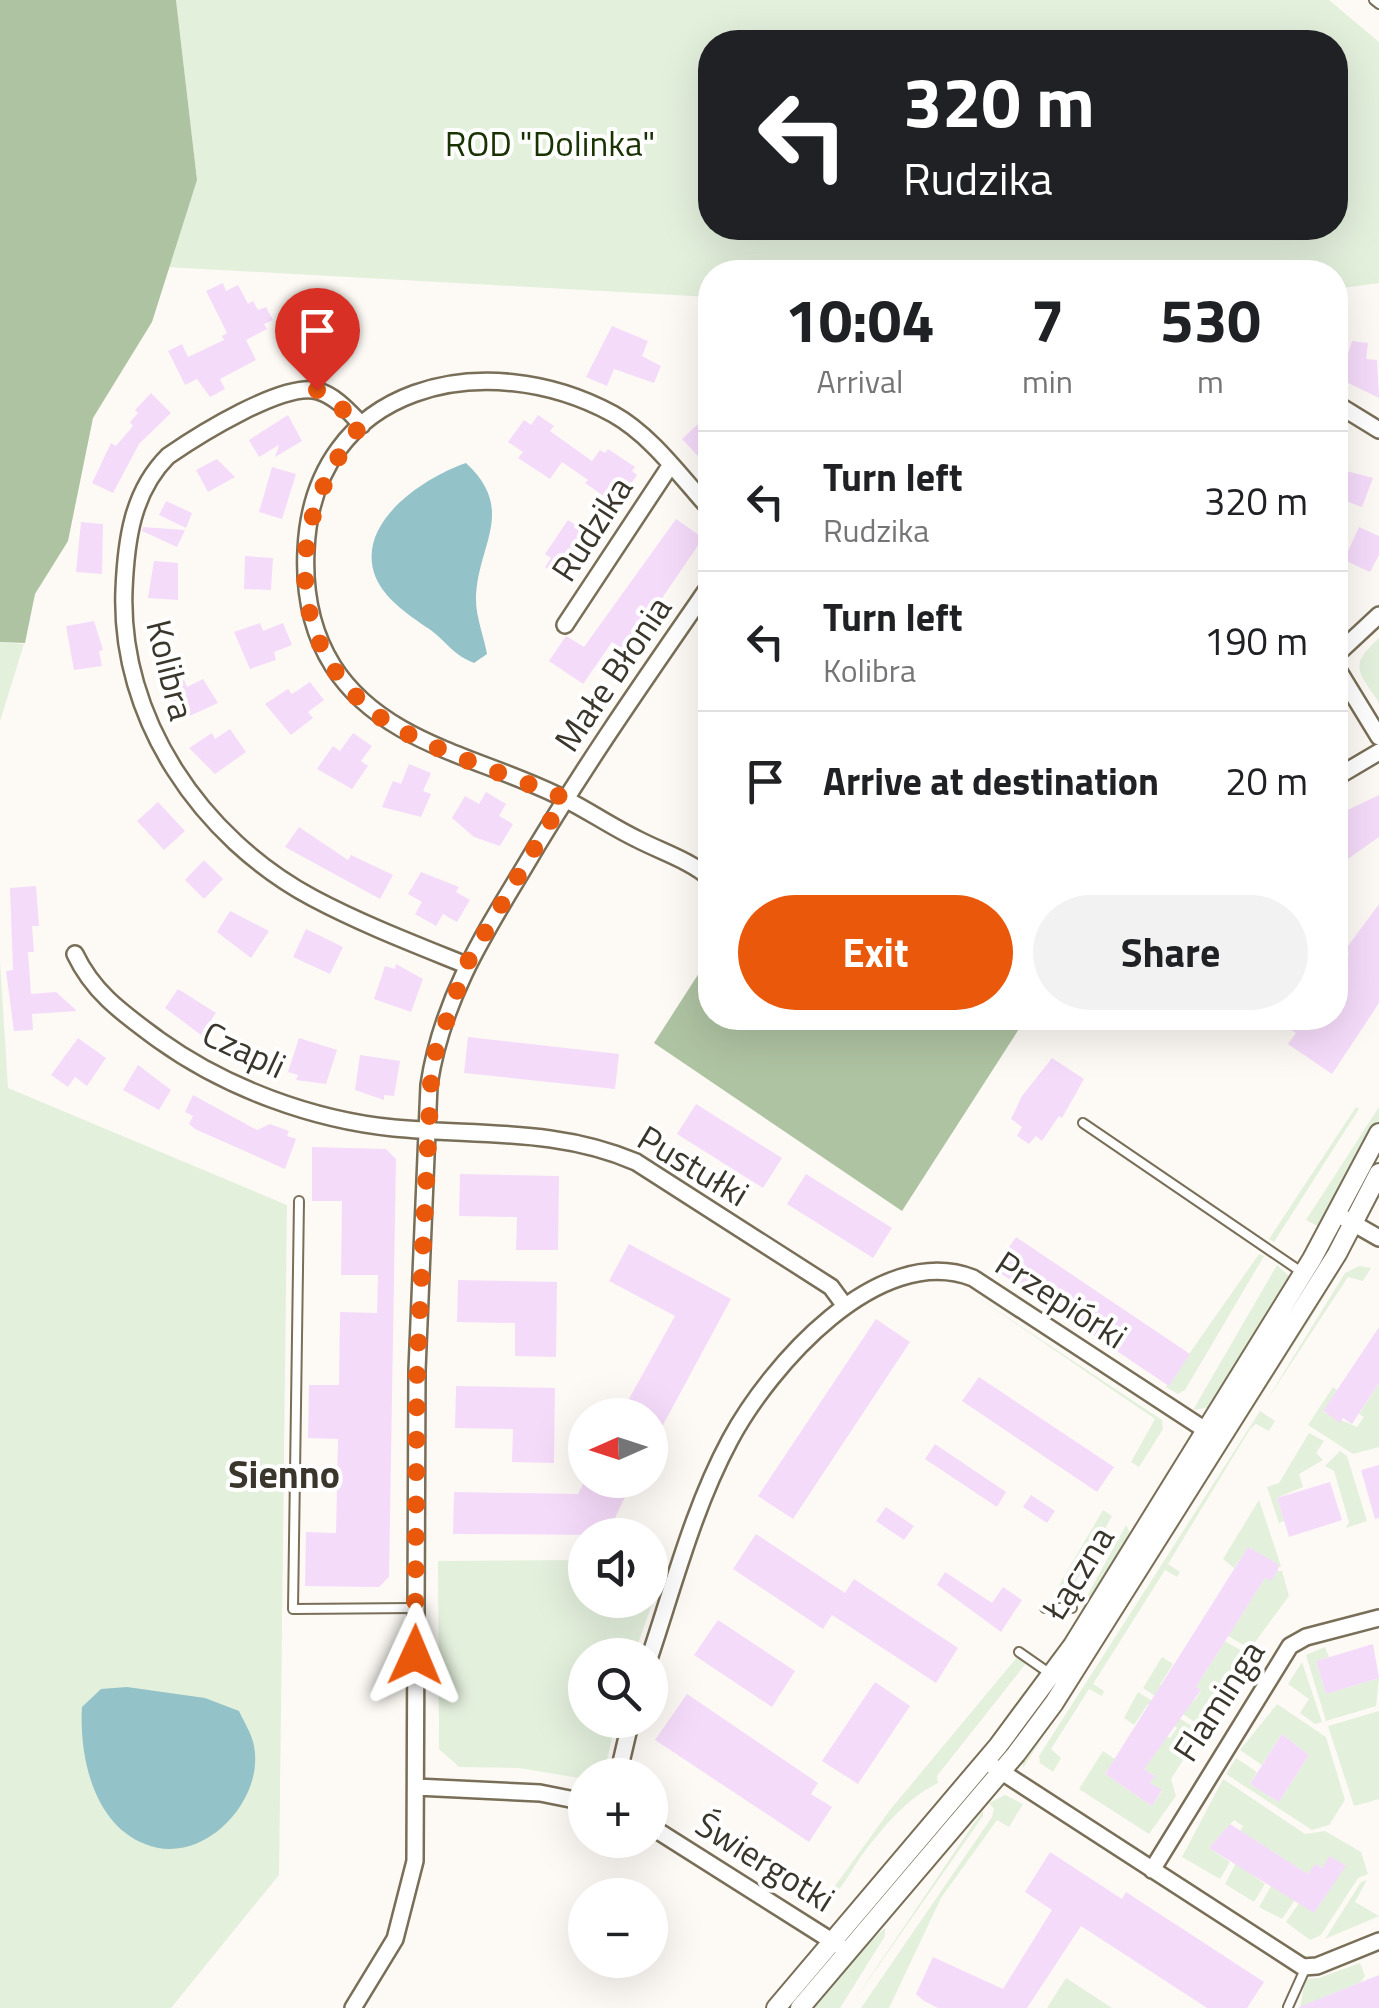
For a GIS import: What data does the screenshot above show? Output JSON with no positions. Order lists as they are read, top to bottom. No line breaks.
{"streets":{"street":["Rudzika","Kolibra","Małe Błonia","Czapli","Pustułki","Przepiórki","Łączna","Flaminga","Świergotki"]},"crossings":[["Rudzika","Kolibra"],["Rudzika","Małe Błonia"],["Kolibra","Małe Błonia"],["Małe Błonia","Czapli"],["Małe Błonia","Pustułki"],["Czapli","Pustułki"],["Pustułki","Przepiórki"],["Przepiórki","Łączna"],["Łączna","Świergotki"]],"districts":["Sienno"],"parks":["ROD \"Dolinka\""],"north":"left","page":{"turn":["320 m","Rudzika"],"eta":["10:04","Arrival","7","min","530","m"],"list":[{"name":"Turn left","note":"Rudzika","value":"320 m"},{"name":"Turn left","note":"Kolibra","value":"190 m"},{"name":"Arrive at destination","value":"20 m"}],"buttons":["Exit","Share"],"map_buttons":["+","−"]}}
